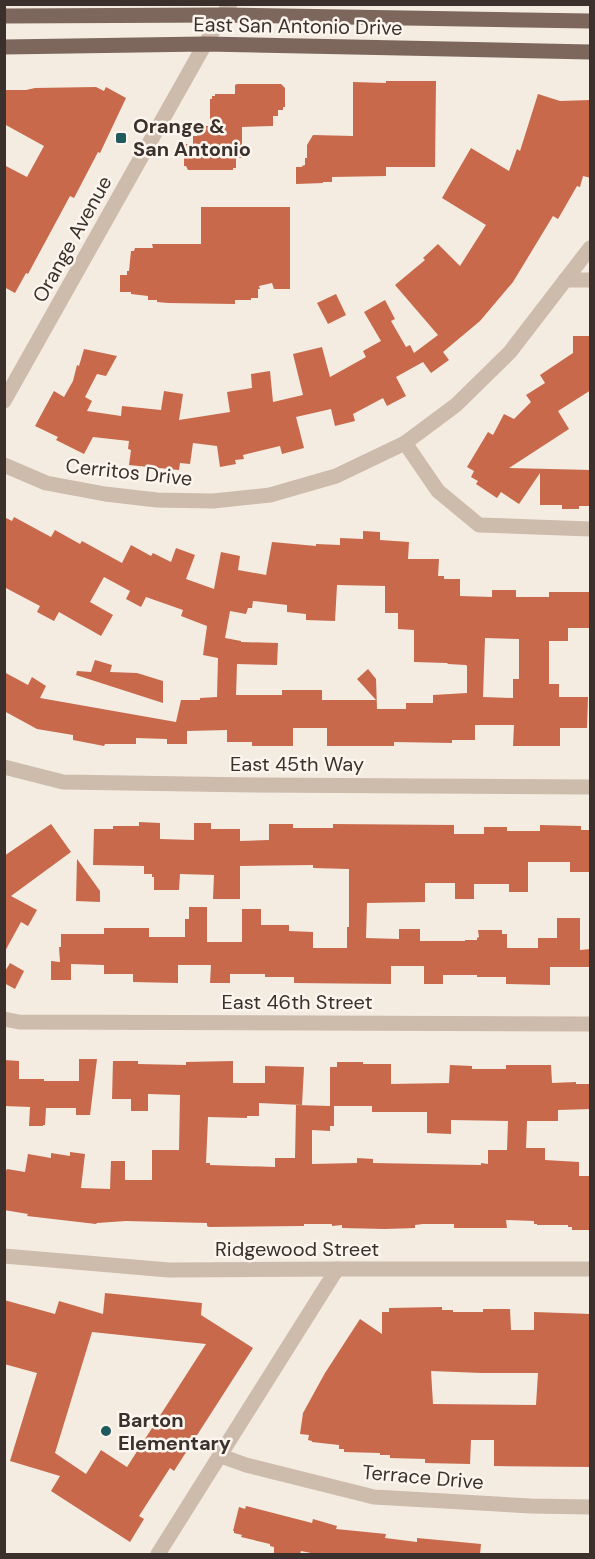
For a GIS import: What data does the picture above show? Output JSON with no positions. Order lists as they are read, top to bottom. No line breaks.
{"streets":{"main road":["East San Antonio Drive"],"street":["Orange Avenue","Cerritos Drive","East 45th Way","East 46th Street","Ridgewood Street","Terrace Drive"]},"crossings":[["East San Antonio Drive","Orange Avenue"]],"places":{"transit":["Orange & San Antonio"],"other":["Barton Elementary"]}}
